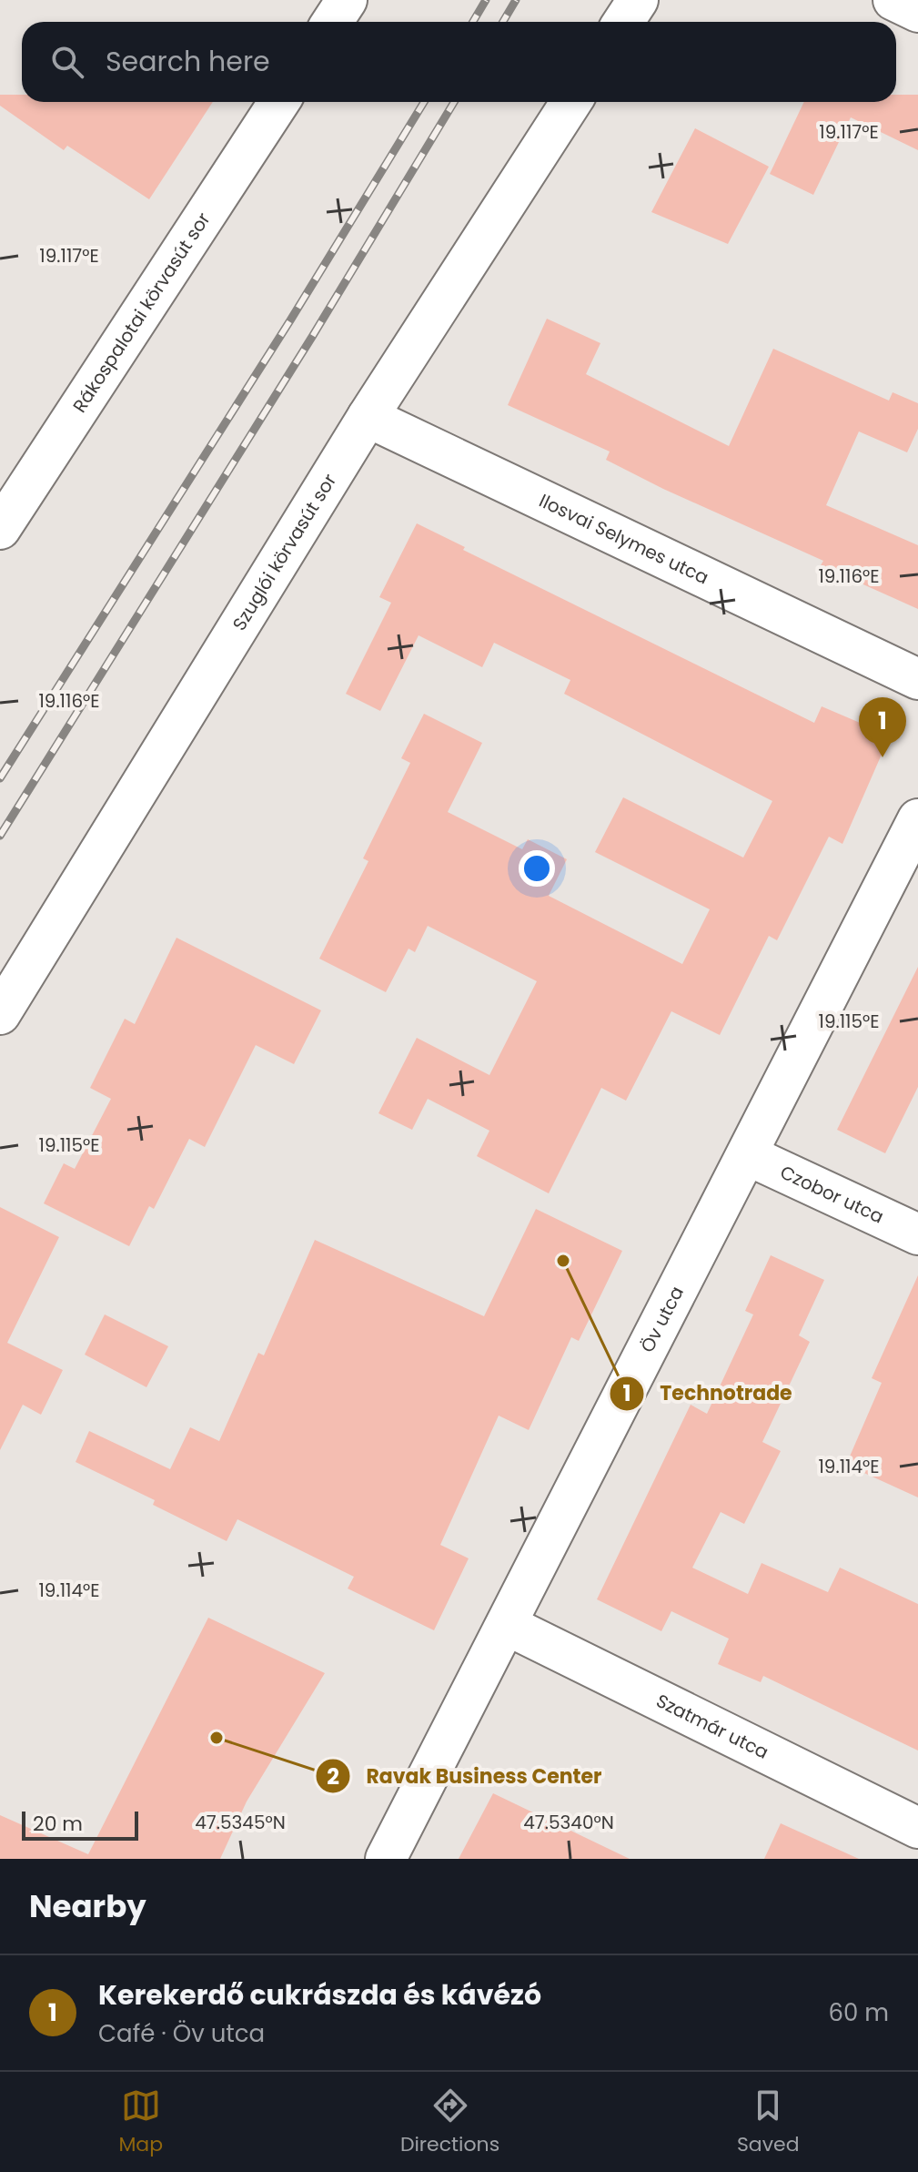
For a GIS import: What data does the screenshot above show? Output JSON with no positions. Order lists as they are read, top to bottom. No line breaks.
{"streets":{"street":["Rákospalotai körvasút sor","Ilosvai Selymes utca","Szuglói körvasút sor","Czobor utca","Öv utca","Szatmár utca"]},"crossings":[["Ilosvai Selymes utca","Szuglói körvasút sor"],["Czobor utca","Öv utca"],["Öv utca","Szatmár utca"]],"places":["Technotrade","Ravak Business Center"],"scale_bar":"20 m","page":{"search":"Search here","pins":"1","scale":"20 m","heading":"Nearby","list":[{"mark":"1","name":"Kerekerdő cukrászda és kávézó","note":"Café · Öv utca","value":"60 m"}],"nav":["Map","Directions","Saved"]},"coordinates":["19.117°E","19.116°E","19.115°E","19.114°E","47.5345°N","47.5340°N"]}
